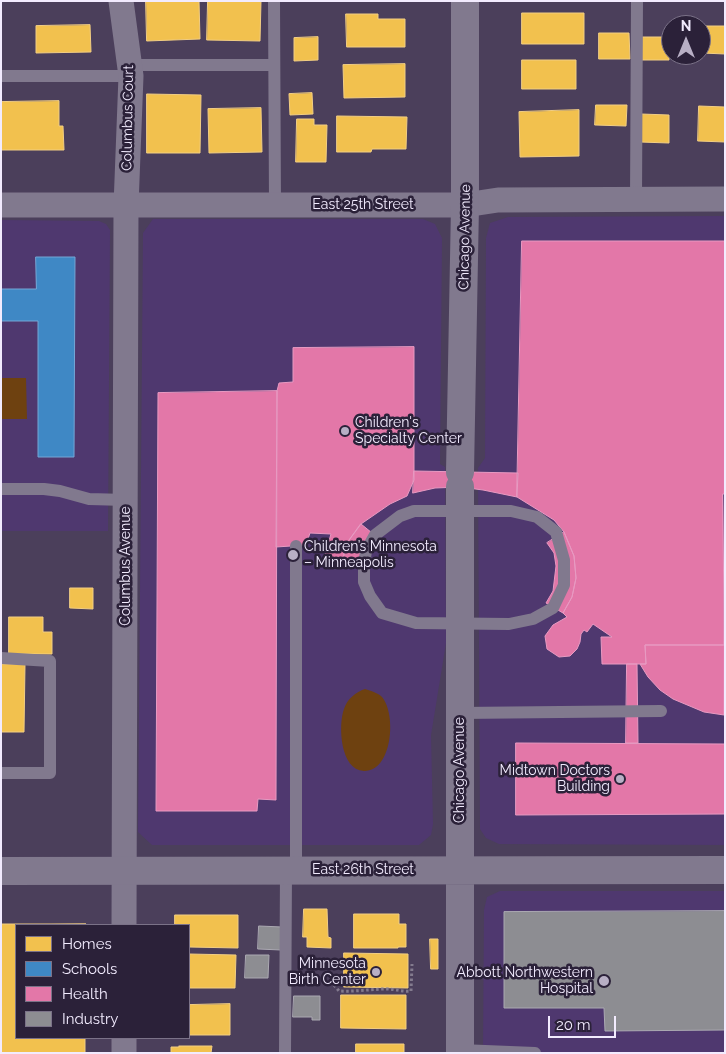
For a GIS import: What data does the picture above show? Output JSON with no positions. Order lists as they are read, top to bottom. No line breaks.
{"streets":{"street":["Columbus Court","East 25th Street","Chicago Avenue","Columbus Avenue","East 26th Street"]},"crossings":[["Columbus Court","East 25th Street"],["Columbus Court","Columbus Avenue"],["East 25th Street","Chicago Avenue"],["East 25th Street","Columbus Avenue"],["Chicago Avenue","East 26th Street"],["Columbus Avenue","East 26th Street"]],"places":["Children's Specialty Center","Children’s Minnesota – Minneapolis","Midtown Doctors Building","Minnesota Birth Center","Abbott Northwestern Hospital"],"legend":["Homes","Schools","Health","Industry"],"scale_bar":"20 m","north":"top"}
